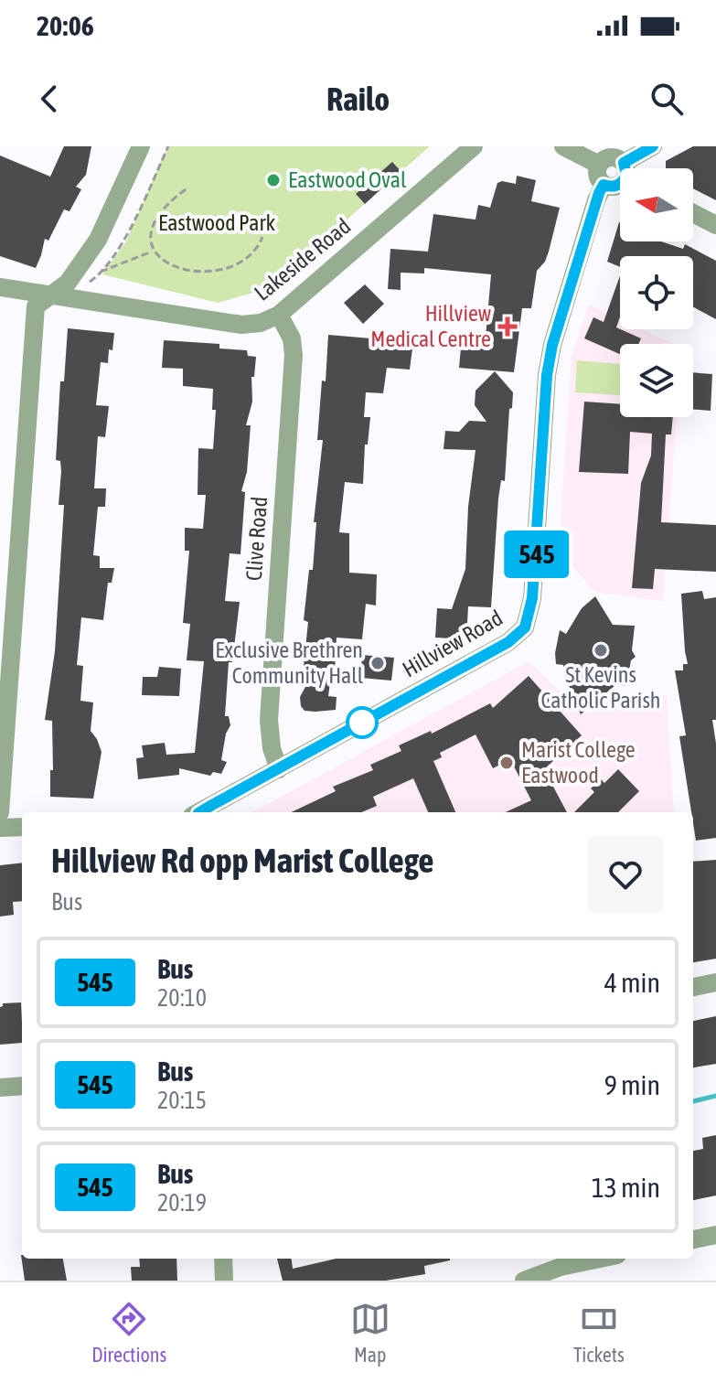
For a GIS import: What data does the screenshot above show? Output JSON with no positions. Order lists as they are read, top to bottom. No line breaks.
{"streets":{"street":["Lakeside Road","Clive Road","Hillview Road"]},"crossings":[["Lakeside Road","Clive Road"],["Clive Road","Hillview Road"]],"parks":["Eastwood Park"],"places":{"other":["Eastwood Oval","St Kevins Catholic Parish","Exclusive Brethren Community Hall","Marist College Eastwood"],"health":["Hillview Medical Centre"]},"lines":["bus line 545"],"north":"left","page":{"status":"20:06","header":"Railo","on_map":"545","heading":["Hillview Rd opp Marist College","Bus"],"list":[{"mark":"545","name":"Bus","note":"20:10","value":"4 min"},{"mark":"545","name":"Bus","note":"20:15","value":"9 min"},{"mark":"545","name":"Bus","note":"20:19","value":"13 min"}],"tabs":["Directions","Map","Tickets"]}}
